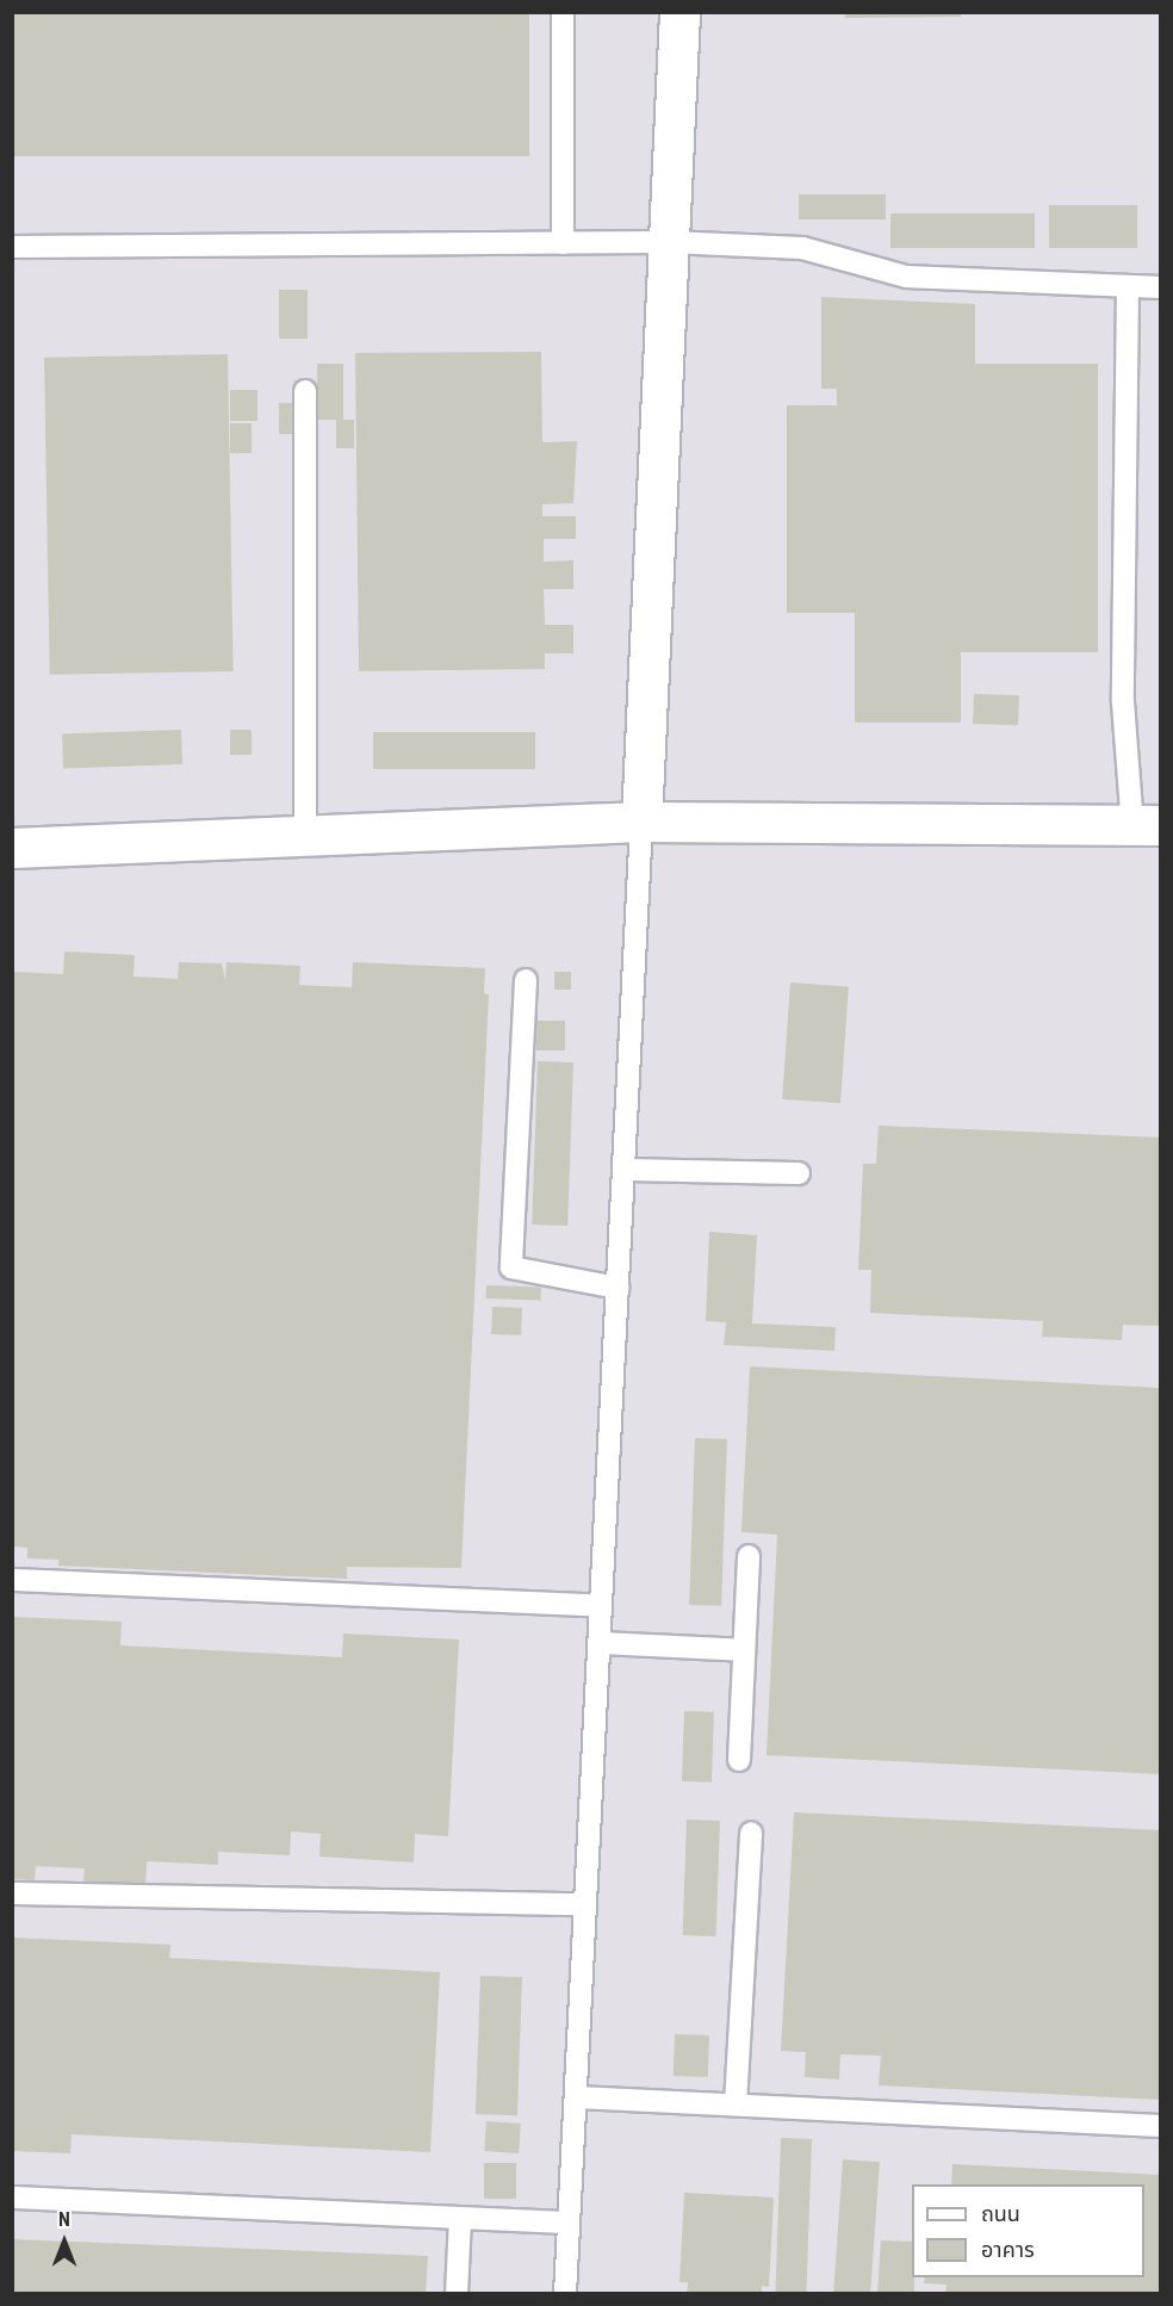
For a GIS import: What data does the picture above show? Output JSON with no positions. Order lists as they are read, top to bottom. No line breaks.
{"legend":["ถนน","อาคาร"],"north":"top"}
